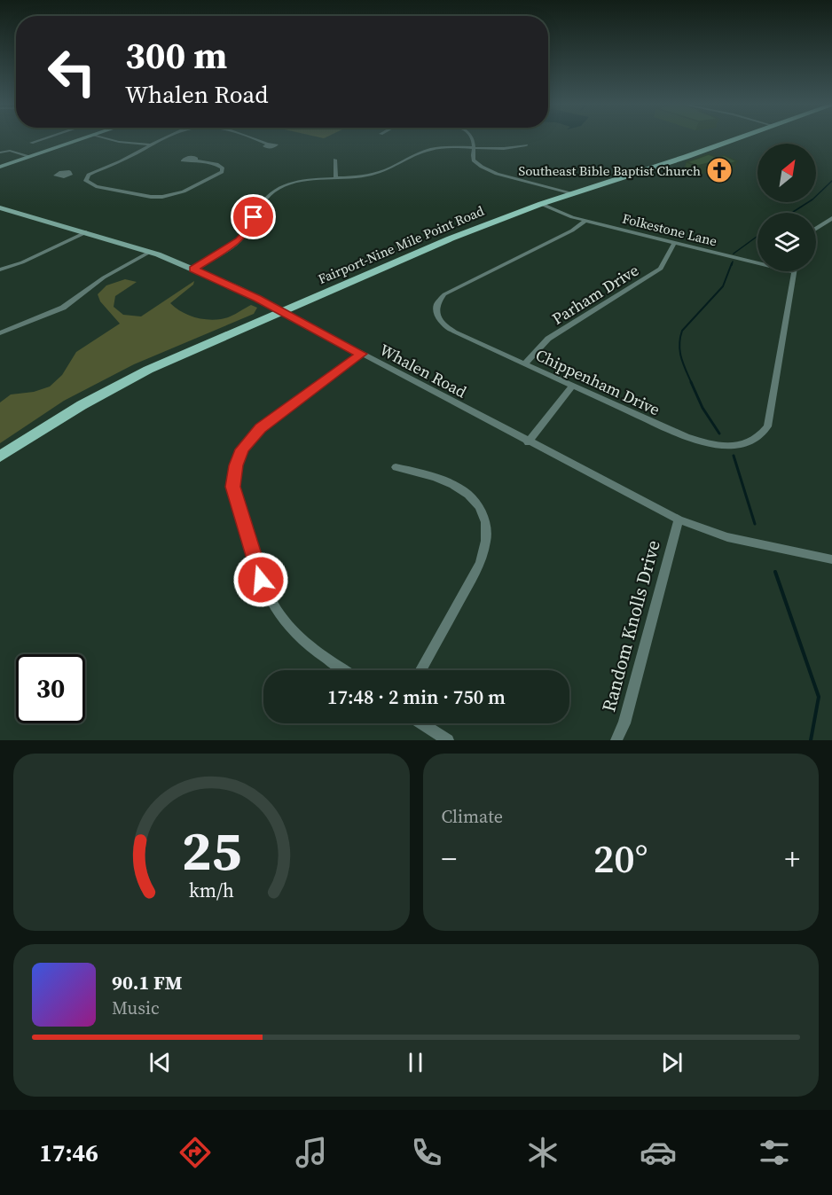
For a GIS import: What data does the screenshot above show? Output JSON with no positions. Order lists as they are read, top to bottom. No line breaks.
{"streets":{"main road":["Fairport-Nine Mile Point Road"],"street":["Folkestone Lane","Parham Drive","Whalen Road","Chippenham Drive","Random Knolls Drive"]},"crossings":[["Folkestone Lane","Fairport-Nine Mile Point Road"],["Folkestone Lane","Parham Drive"],["Folkestone Lane","Chippenham Drive"],["Fairport-Nine Mile Point Road","Whalen Road"],["Parham Drive","Chippenham Drive"],["Whalen Road","Random Knolls Drive"]],"places":{"church":["Southeast Bible Baptist Church"]},"north":"top right","page":{"turn":["300 m","Whalen Road"],"limit":"30","trip":"17:48 · 2 min · 750 m","tile":"Climate","heat":["−","20°","+"],"song":["90.1 FM","Music"],"tabs":"17:46","gauge":["25","km/h"]}}
